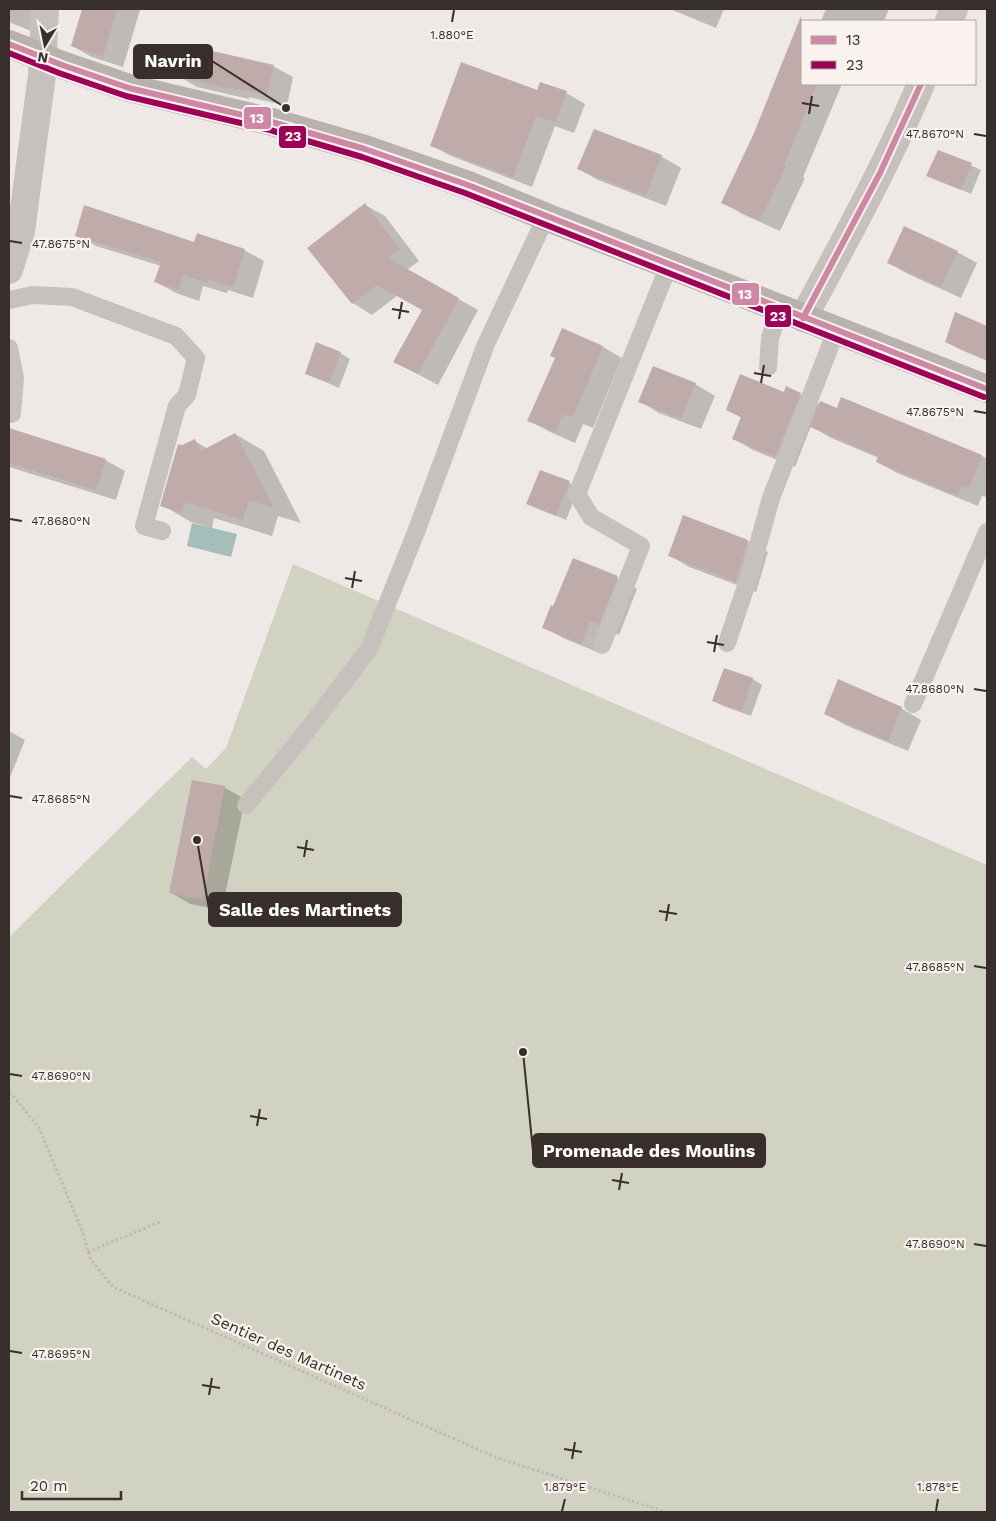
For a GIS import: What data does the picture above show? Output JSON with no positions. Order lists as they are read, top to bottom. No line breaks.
{"streets":{"path":["Sentier des Martinets"]},"places":["Navrin","Salle des Martinets","Promenade des Moulins"],"lines":["transit line 13","transit line 23"],"legend":["13","23"],"scale_bar":"20 m","north":"bottom","coordinates":["1.880°E","47.8670°N","47.8675°N","47.8680°N","47.8685°N","47.8690°N","47.8695°N","1.879°E","1.878°E"]}
